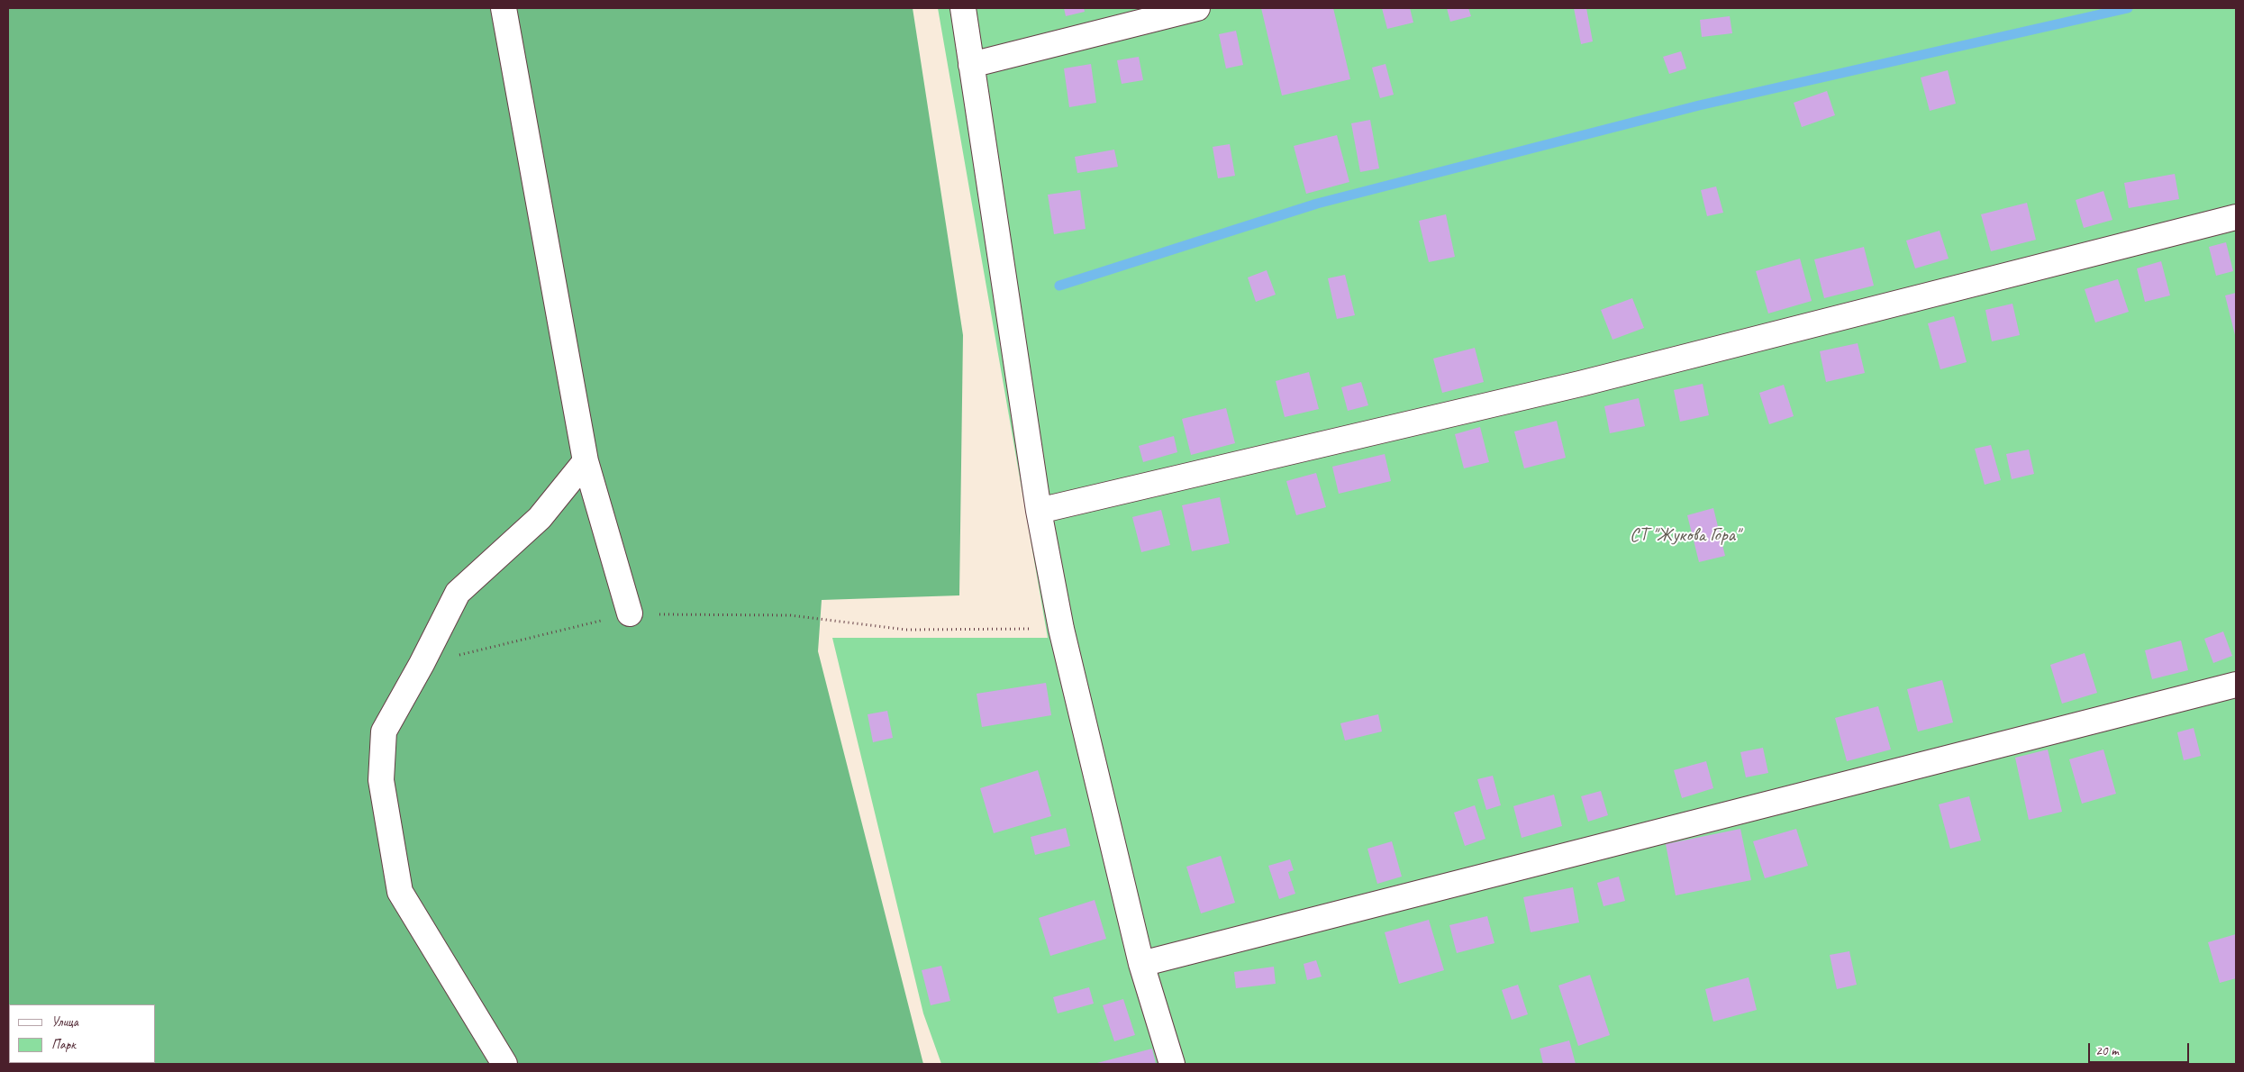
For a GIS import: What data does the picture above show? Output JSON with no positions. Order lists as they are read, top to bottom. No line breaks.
{"parks":["СТ \"Жукова Гора\""],"legend":["Улица","Парк"],"scale_bar":"20 m"}
